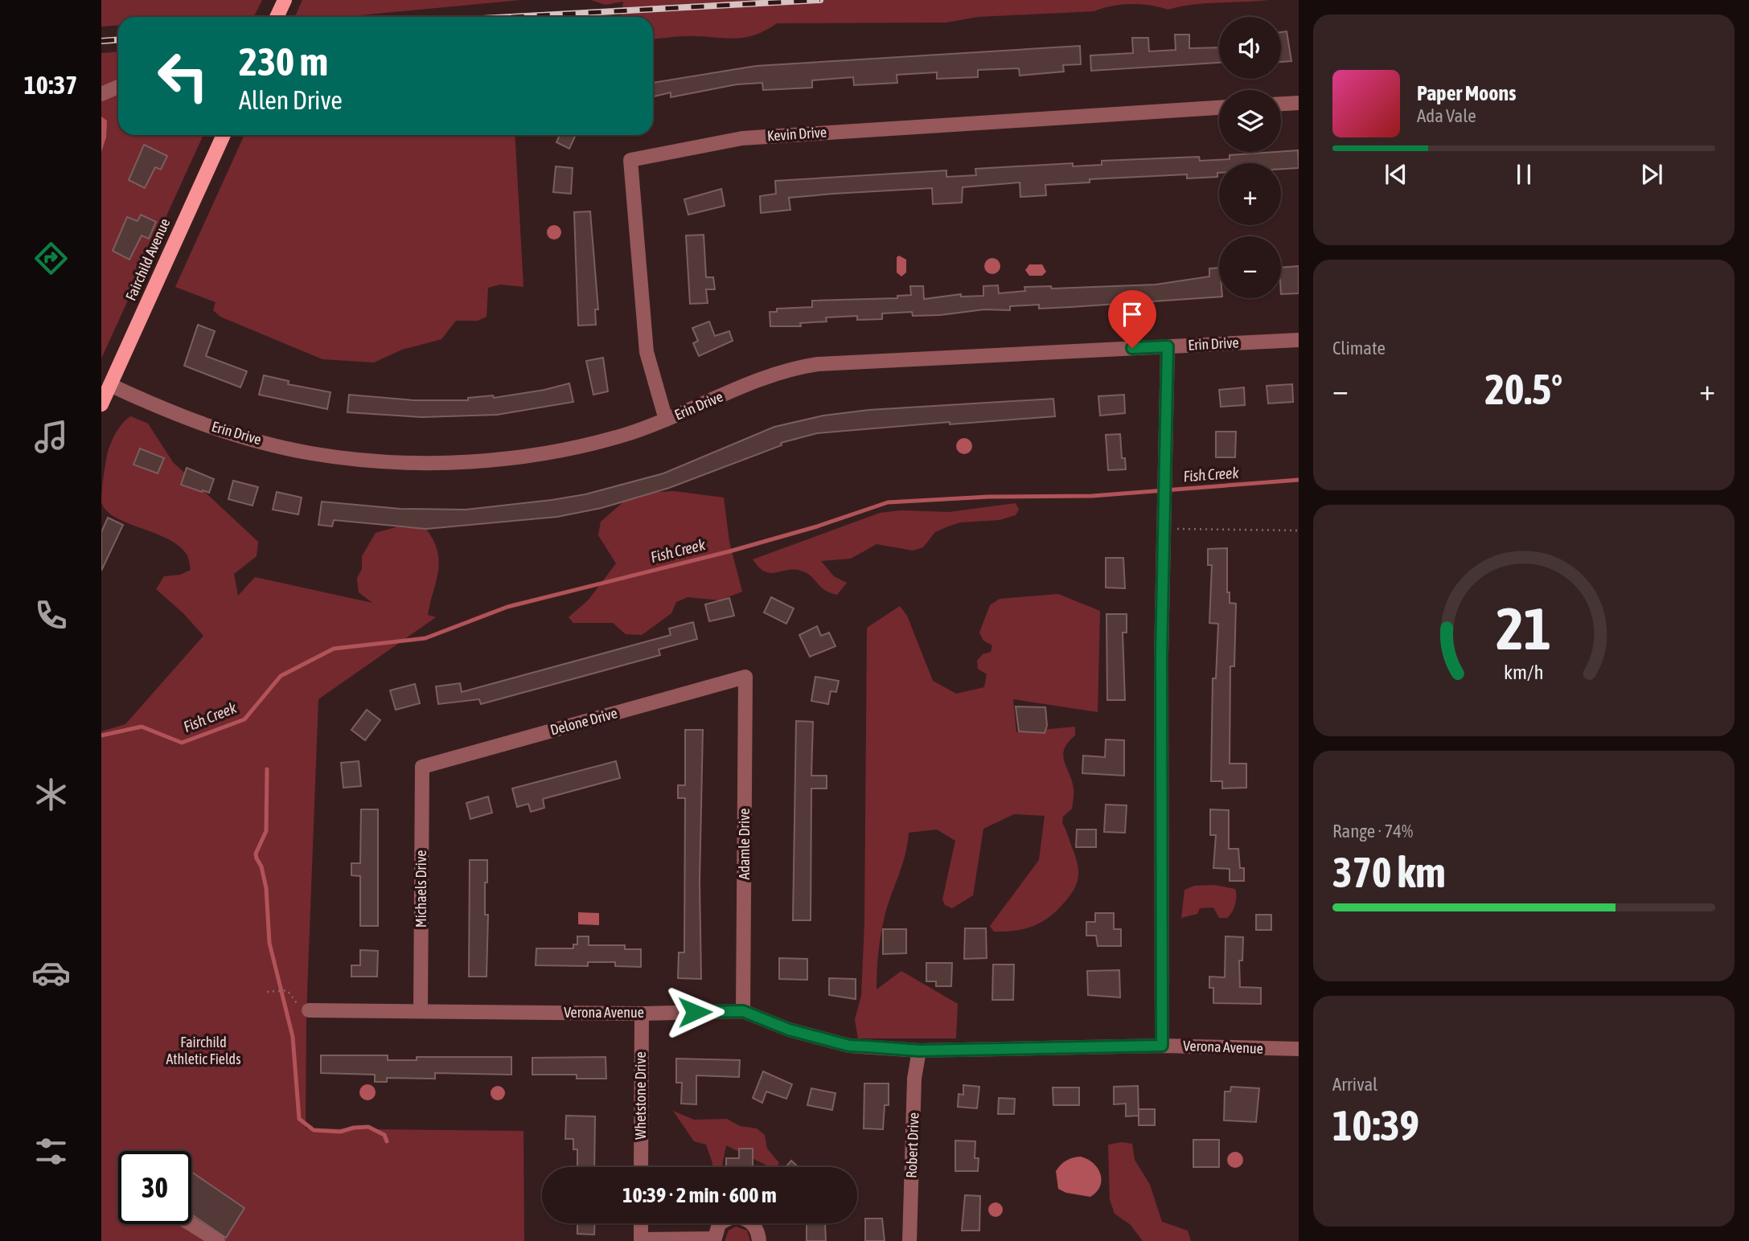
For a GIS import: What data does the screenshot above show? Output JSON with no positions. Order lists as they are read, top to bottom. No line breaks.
{"streets":{"main road":["Fairchild Avenue"],"street":["Kevin Drive","Erin Drive","Delone Drive","Adamle Drive","Michaels Drive","Verona Avenue","Whetstone Drive","Robert Drive"]},"crossings":[["Kevin Drive","Erin Drive"],["Fairchild Avenue","Erin Drive"],["Delone Drive","Adamle Drive"],["Delone Drive","Michaels Drive"],["Adamle Drive","Verona Avenue"],["Michaels Drive","Verona Avenue"],["Verona Avenue","Whetstone Drive"],["Verona Avenue","Robert Drive"]],"water":["Fish Creek"],"parks":["Fairchild Athletic Fields"],"page":{"tabs":"10:37","map_buttons":["+","−"],"turn":["230 m","Allen Drive"],"song":["Paper Moons","Ada Vale"],"tile":["Climate",["Range · 74%","370 km"],["Arrival","10:39"]],"heat":["−","20.5°","+"],"limit":"30","trip":"10:39 · 2 min · 600 m","gauge":["21","km/h"]}}
